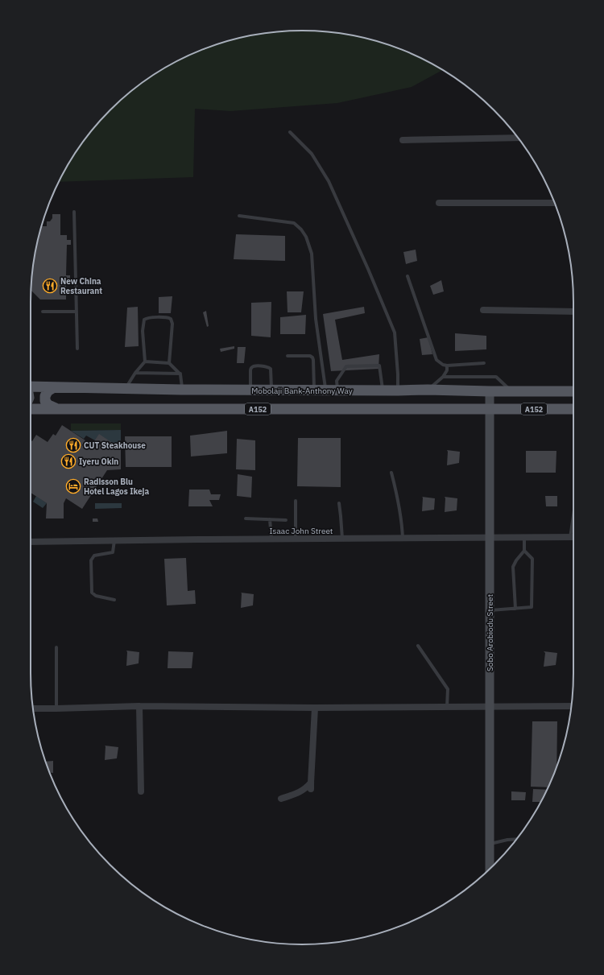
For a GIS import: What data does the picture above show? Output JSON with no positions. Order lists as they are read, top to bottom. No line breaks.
{"streets":{"main road":["Mobolaji Bank-Anthony Way","A152"],"street":["Isaac John Street","Sobo Arobiodu Street"]},"crossings":[["Mobolaji Bank-Anthony Way","Sobo Arobiodu Street"],["A152","Sobo Arobiodu Street"],["Isaac John Street","Sobo Arobiodu Street"]],"places":{"restaurant":["New China Restaurant","CUT Steakhouse","Iyeru Okin"],"hotel":["Radisson Blu Hotel Lagos Ikeja"]}}
